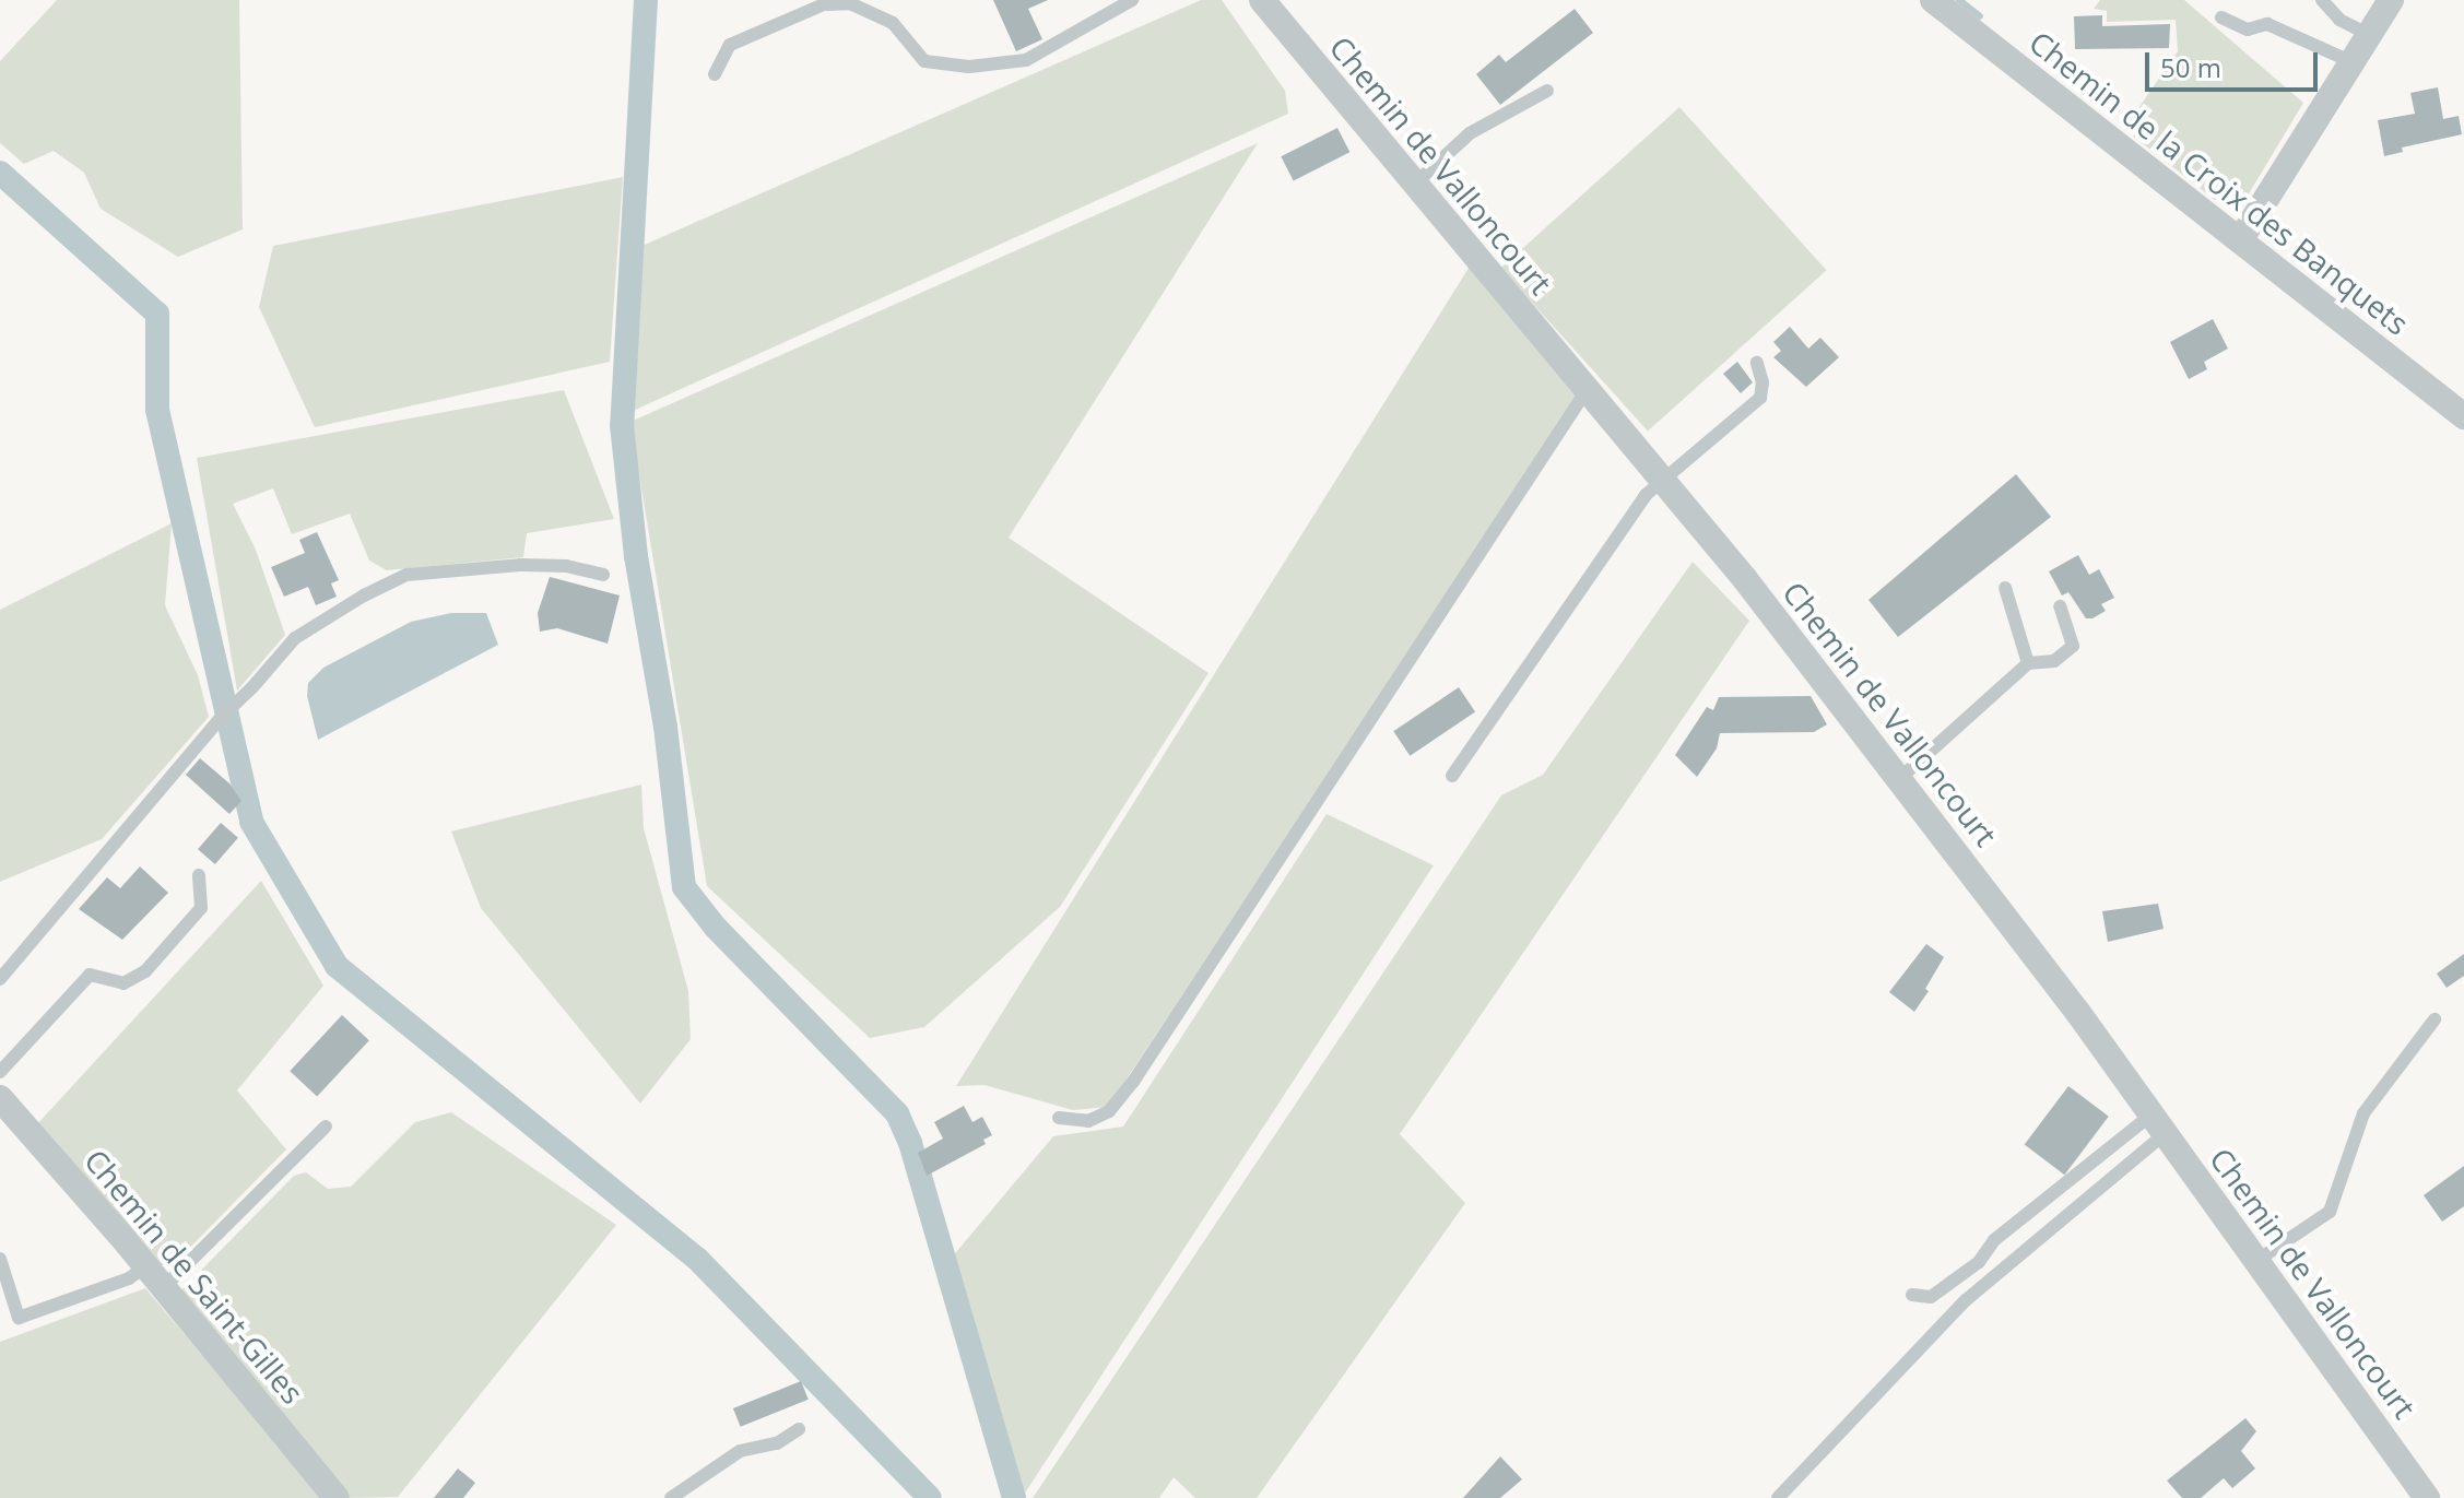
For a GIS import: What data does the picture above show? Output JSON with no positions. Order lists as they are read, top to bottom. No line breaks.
{"streets":{"street":["Chemin de Valloncourt","Chemin de la Croix des Banquets","Chemin de Saint-Gilles"]},"scale_bar":"50 m"}
